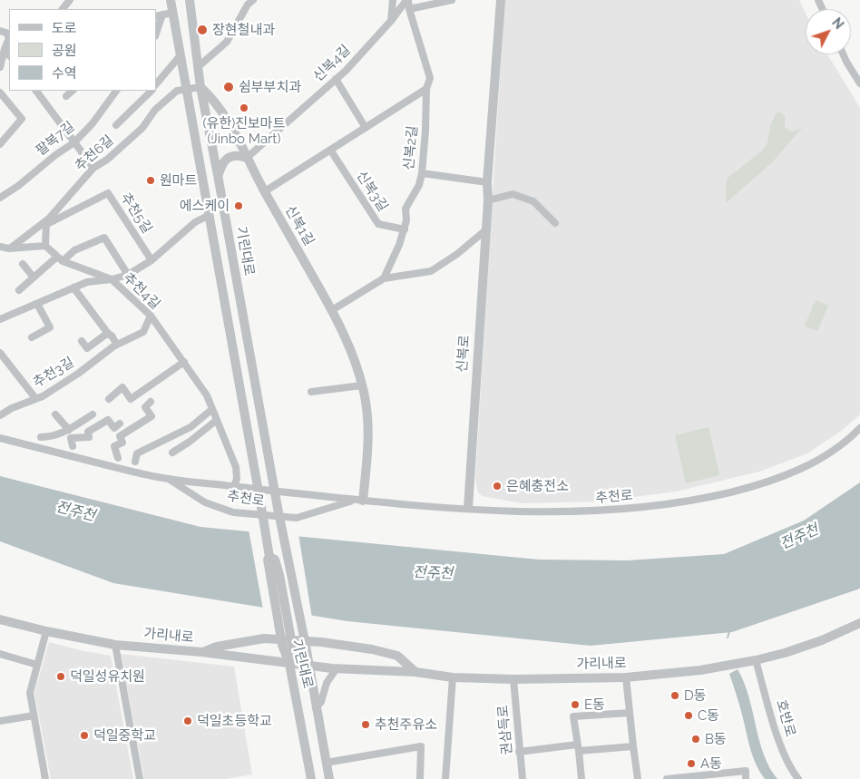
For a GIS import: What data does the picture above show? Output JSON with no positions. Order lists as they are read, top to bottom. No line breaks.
{"streets":{"street":["신복4길","팔복7길","신복2길","추천6길","신복3길","추천5길","신복1길","기린대로","추천4길","신복로","추천3길","추천로","가리내로","호반로","권삼득로"]},"crossings":[["신복4길","신복2길"],["신복4길","신복1길"],["신복2길","신복3길"],["추천6길","추천5길"],["추천6길","신복1길"],["추천6길","기린대로"],["신복1길","기린대로"],["신복1길","추천로"],["기린대로","추천로"],["기린대로","가리내로"],["추천4길","추천3길"],["추천4길","추천로"],["신복로","추천로"],["가리내로","호반로"],["가리내로","권삼득로"]],"water":["전주천"],"places":["장현철내과","쉼부부치과","(유한)진보마트 (Jinbo Mart)","원마트","에스케이","은혜충전소","덕일성유치원","D동","E동","C동","덕일초등학교","추천주유소","덕일중학교","B동","A동"],"legend":["도로","공원","수역"],"north":"top right"}
